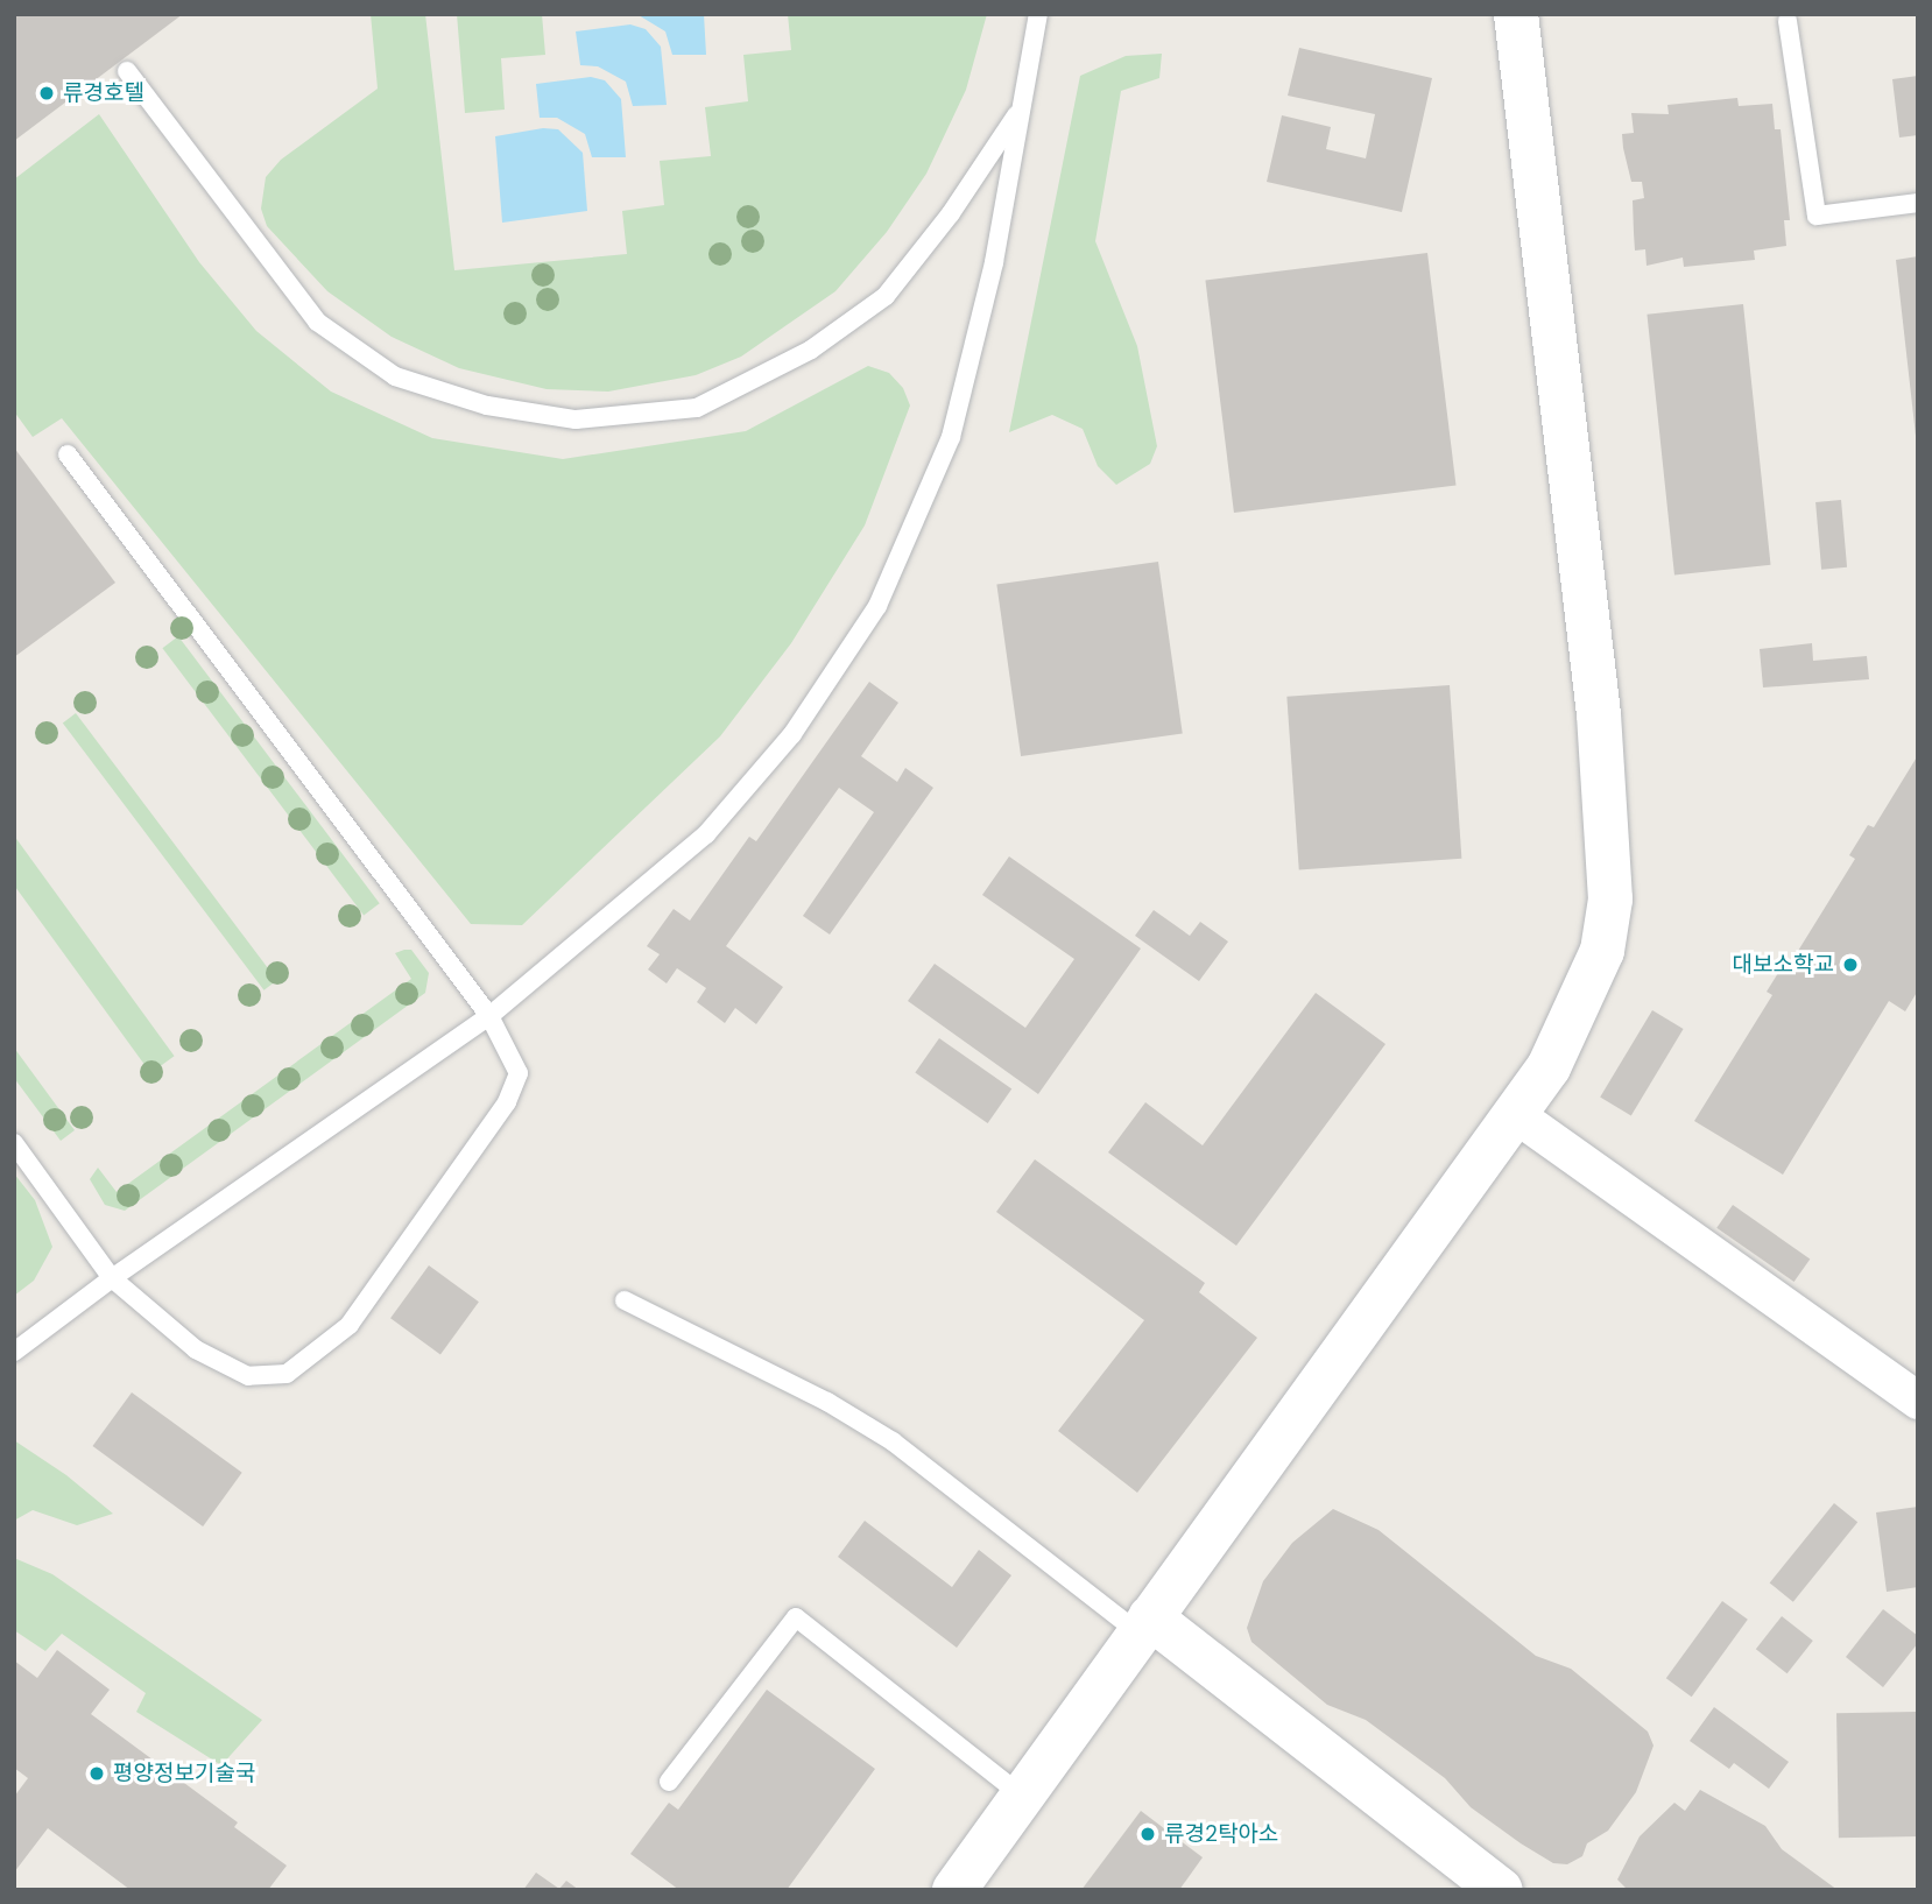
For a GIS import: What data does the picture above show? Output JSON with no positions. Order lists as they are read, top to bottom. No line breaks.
{"places":["류경호텔","대보소학교","평양정보기술국","류경2탁아소"]}
